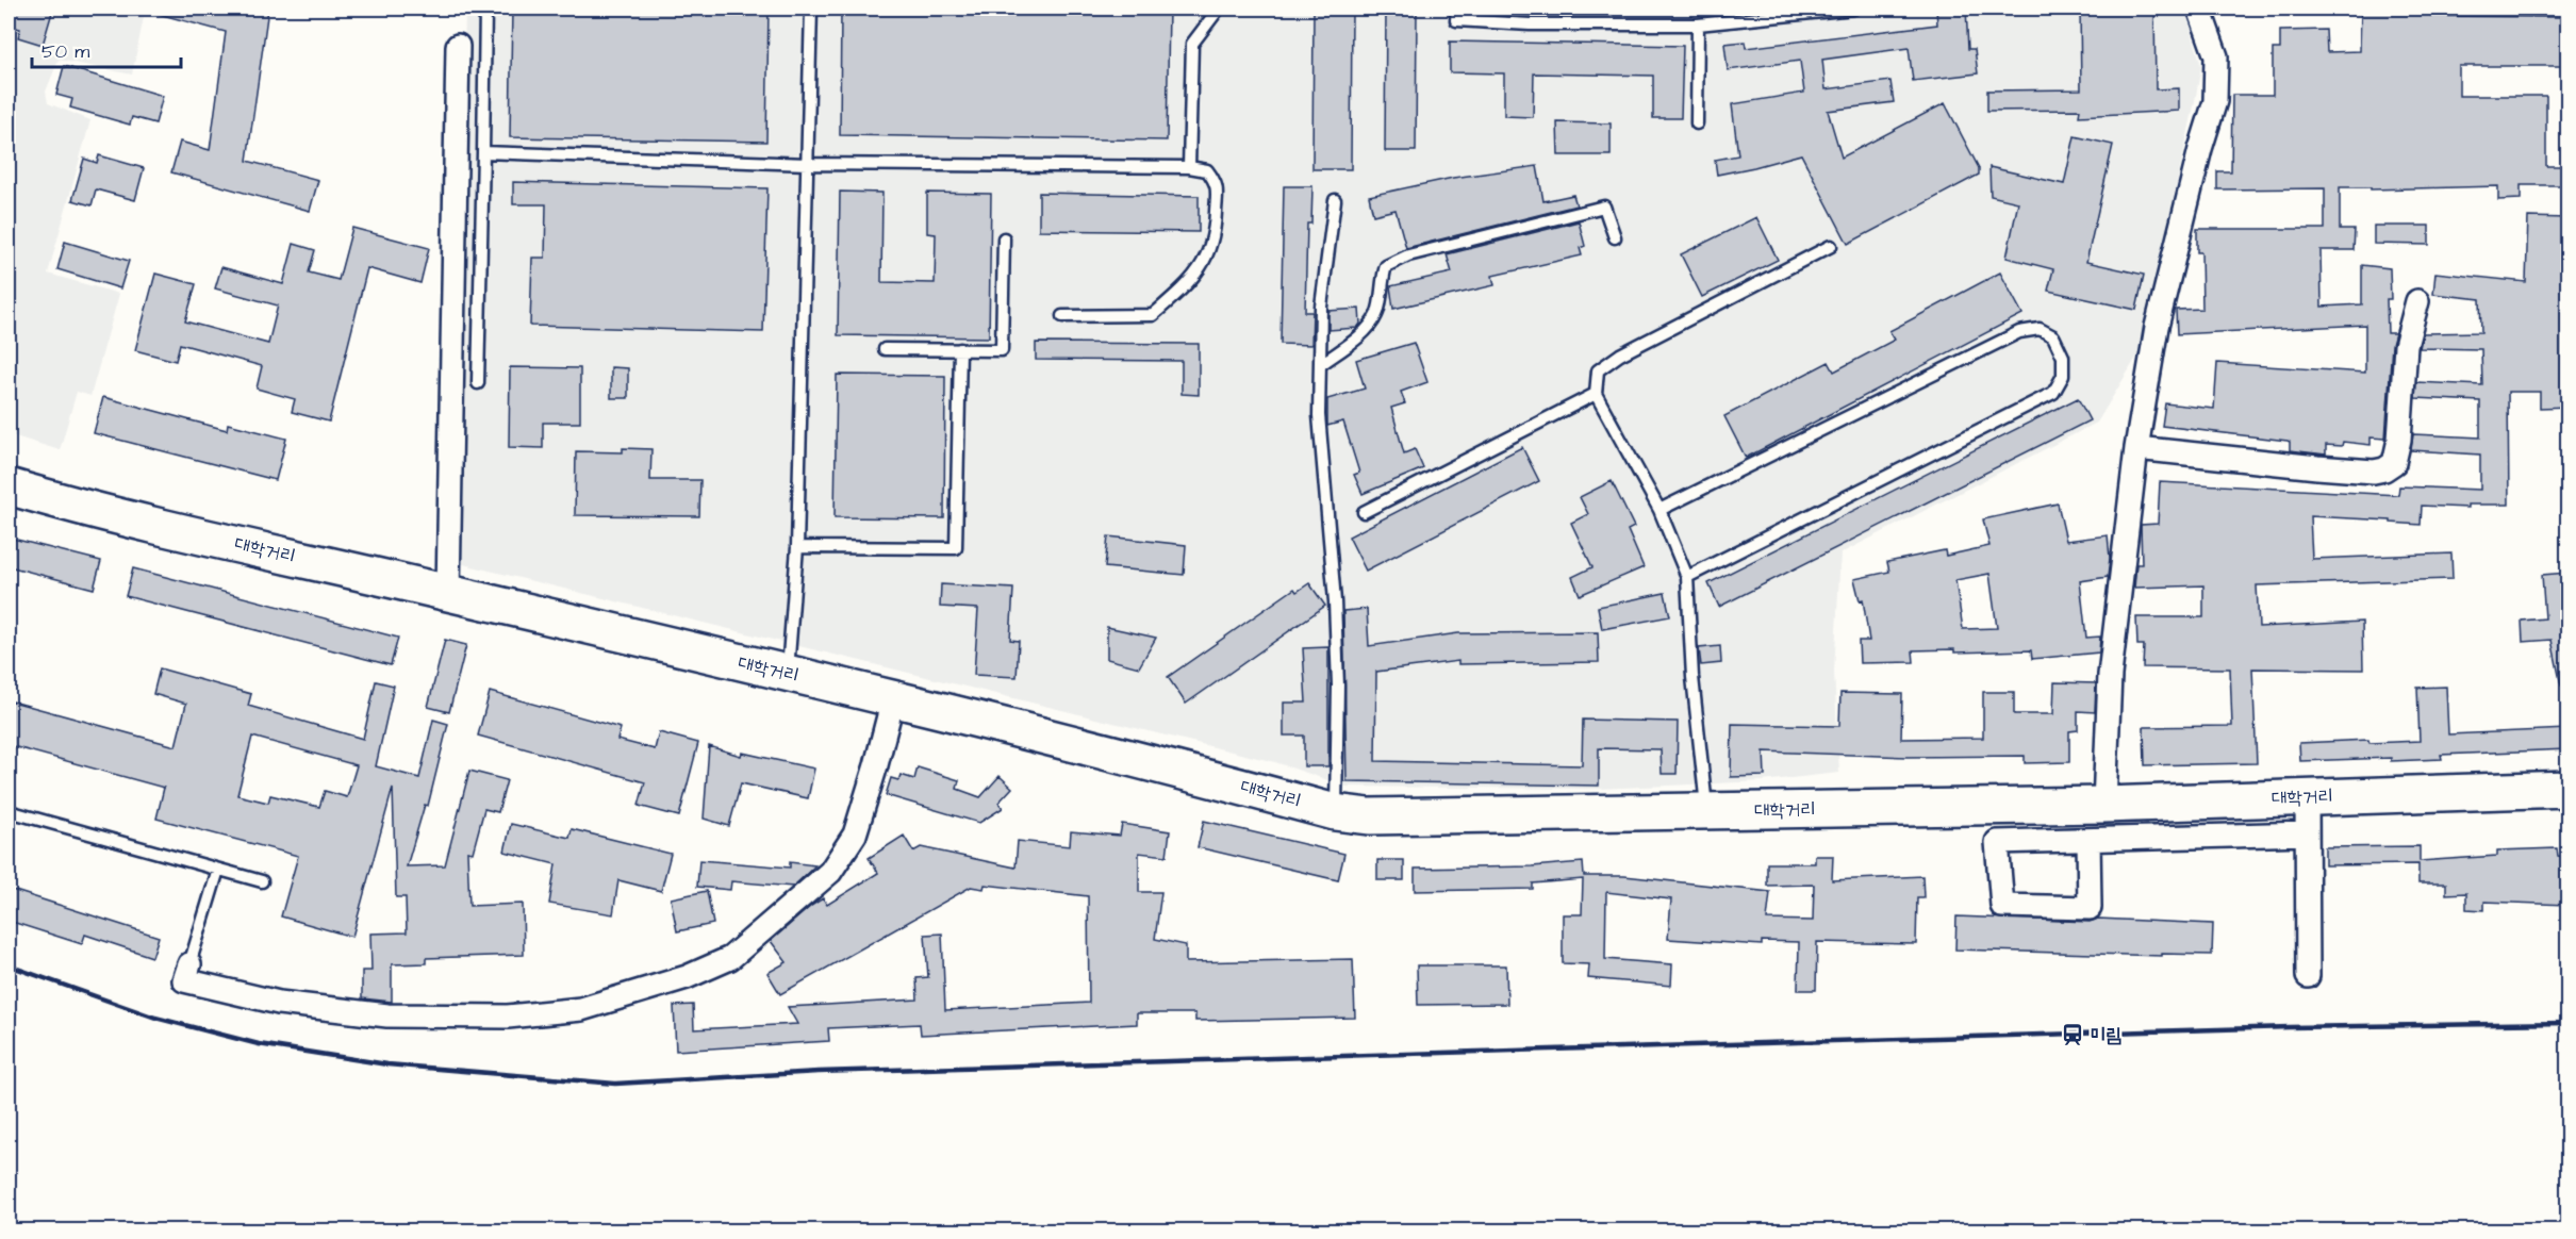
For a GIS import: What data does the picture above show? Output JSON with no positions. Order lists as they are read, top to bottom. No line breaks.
{"streets":{"main road":["대학거리"]},"places":{"station":["미림"]},"scale_bar":"50 m"}
